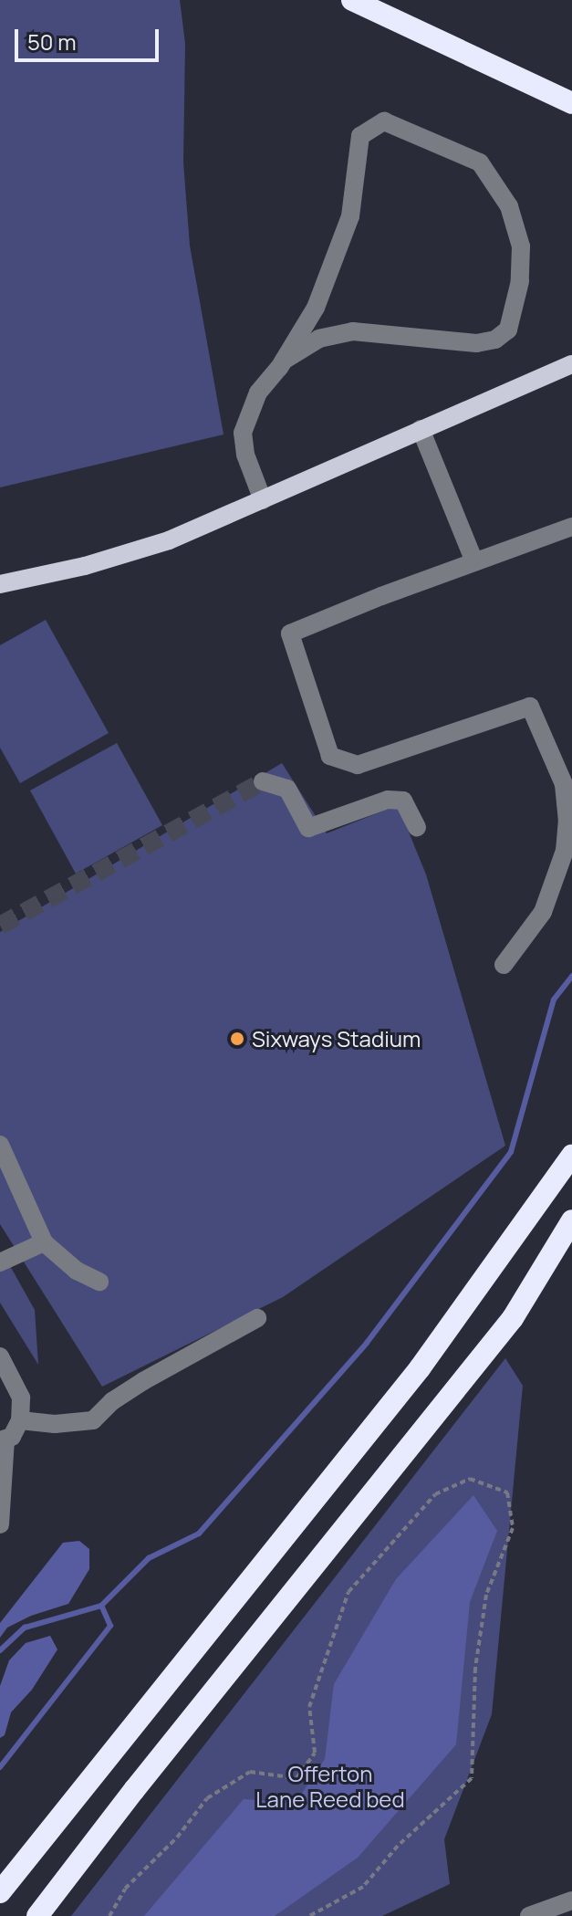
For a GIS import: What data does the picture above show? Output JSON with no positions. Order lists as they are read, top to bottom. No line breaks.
{"parks":["Offerton Lane Reed bed"],"places":["Sixways Stadium"],"scale_bar":"50 m"}
